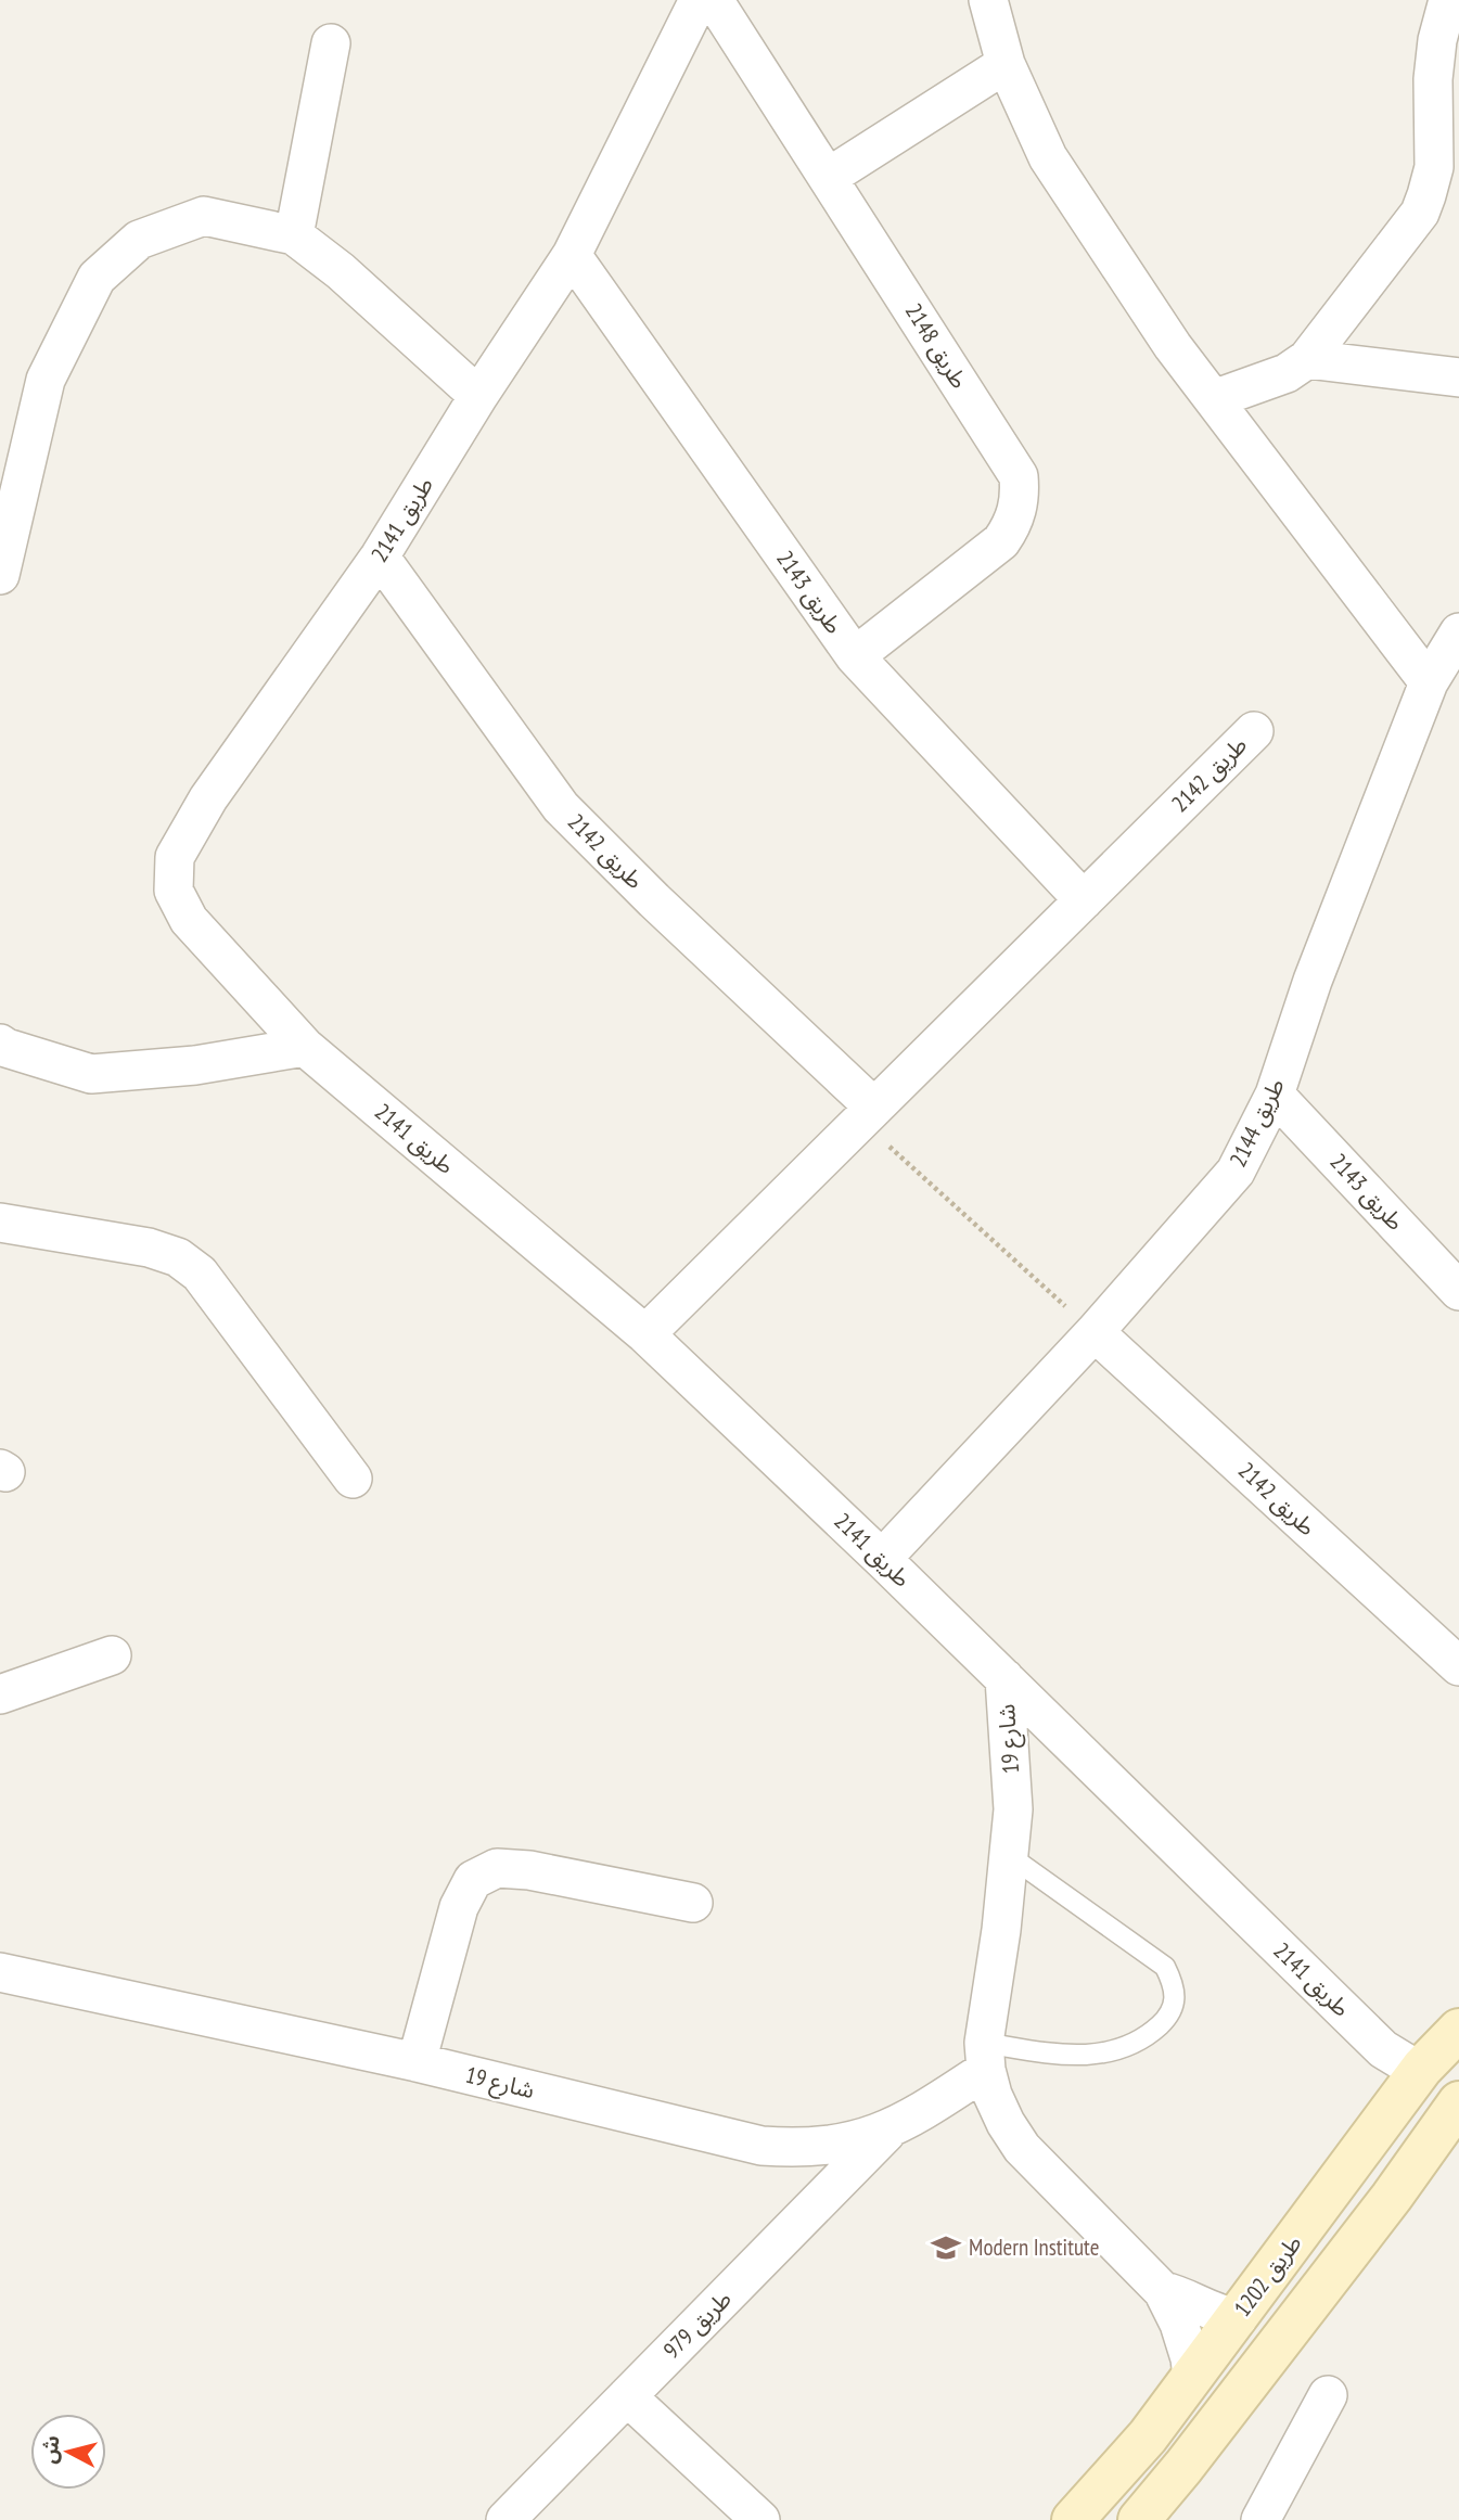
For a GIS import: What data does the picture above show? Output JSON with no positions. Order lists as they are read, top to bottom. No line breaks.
{"streets":{"street":["طريق 2148","طريق 2141","طريق 2143","طريق 2142","طريق 2144","شارع 19","طريق 1202","طريق 979"]},"crossings":[["طريق 2148","طريق 2143"],["طريق 2141","طريق 2143"],["طريق 2141","طريق 2142"],["طريق 2141","طريق 2144"],["طريق 2141","شارع 19"],["طريق 2141","طريق 1202"],["طريق 2143","طريق 2142"],["طريق 2143","طريق 2144"],["طريق 2142","طريق 2144"],["شارع 19","طريق 1202"],["شارع 19","طريق 979"]],"places":{"school or university":["Modern Institute"]},"north":"left"}
